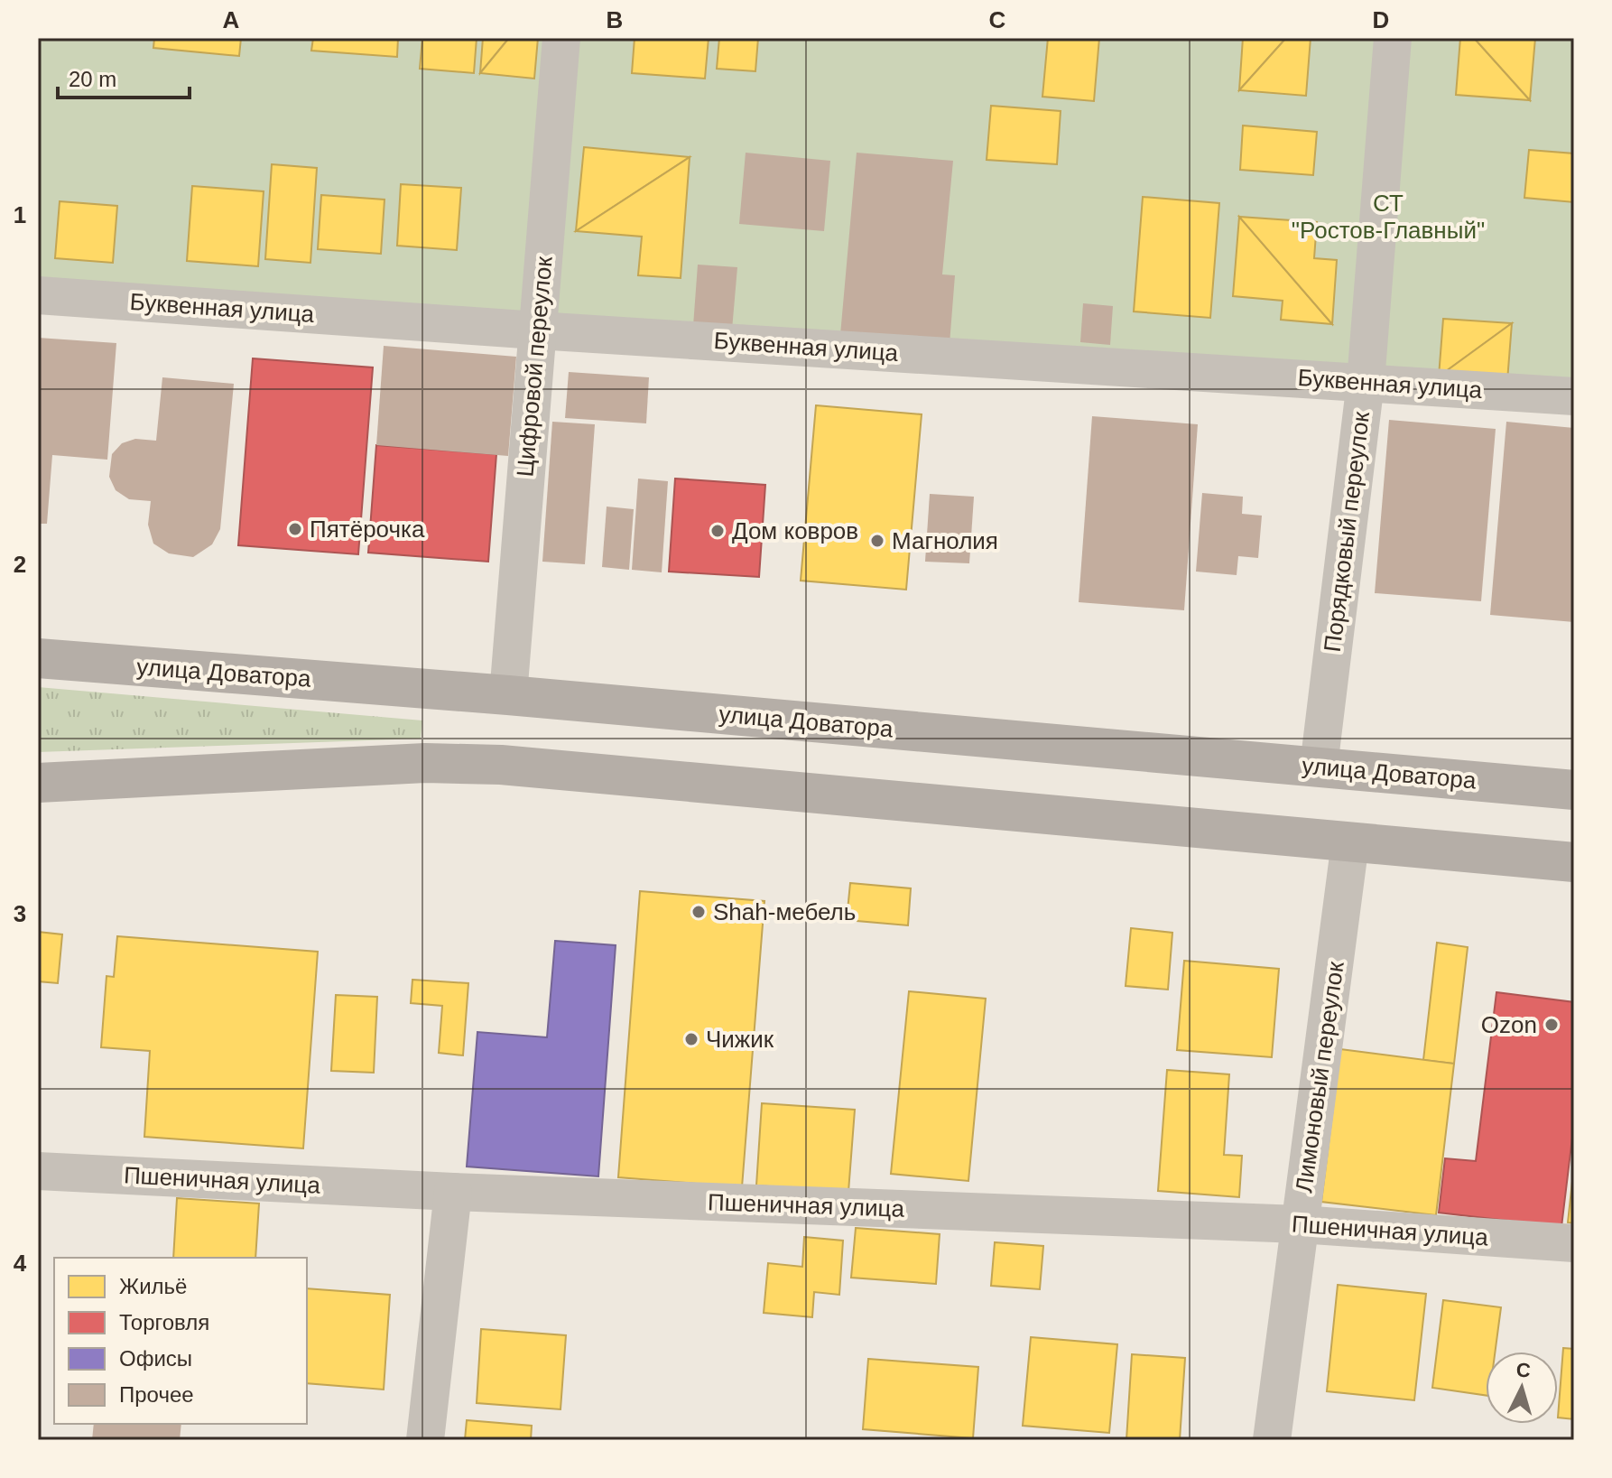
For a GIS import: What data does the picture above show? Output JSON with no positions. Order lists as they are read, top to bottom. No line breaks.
{"streets":{"main road":["улица Доватора"],"street":["Буквенная улица","Цифровой переулок","Порядковый переулок","Лимоновый переулок","Пшеничная улица"]},"crossings":[["Буквенная улица","Цифровой переулок"],["Буквенная улица","Порядковый переулок"],["Цифровой переулок","улица Доватора"],["Порядковый переулок","улица Доватора"],["Лимоновый переулок","Пшеничная улица"]],"parks":["СТ \"Ростов-Главный\""],"places":["Пятёрочка","Дом ковров","Магнолия","Shah-мебель","Ozon","Чижик"],"legend":["Жильё","Торговля","Офисы","Прочее"],"scale_bar":"20 m","north":"top","grid":{"columns":["A","B","C","D"],"rows":["1","2","3","4"]}}
